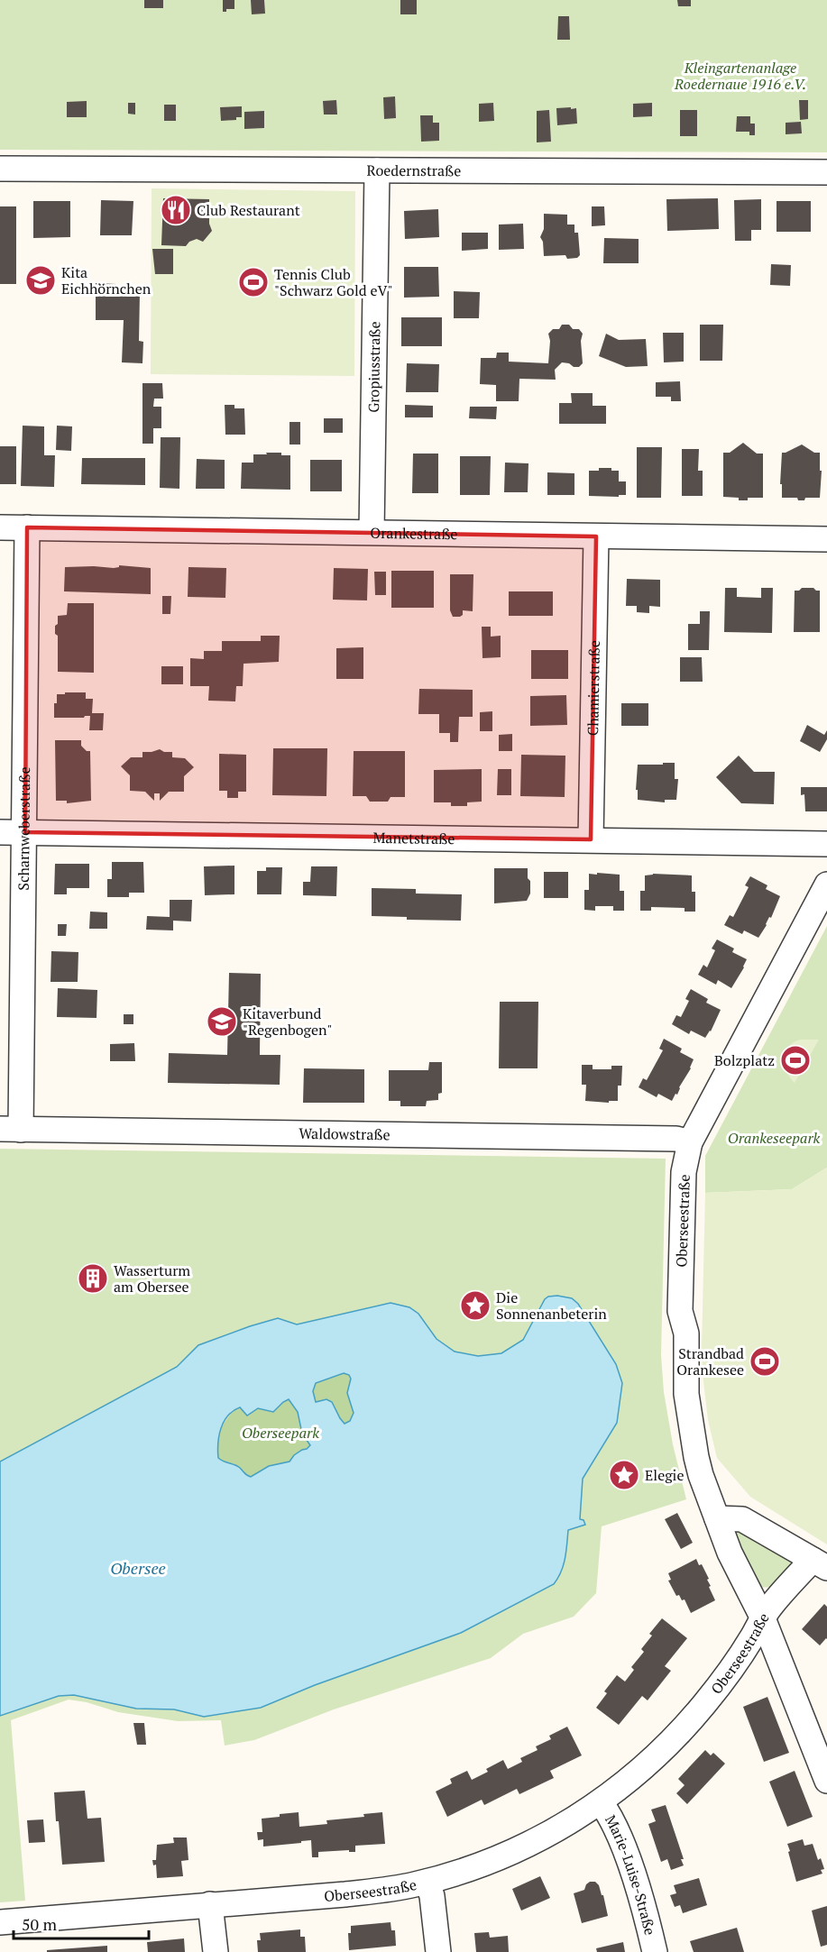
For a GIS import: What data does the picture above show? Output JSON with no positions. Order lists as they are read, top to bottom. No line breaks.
{"streets":{"street":["Roedernstraße","Gropiusstraße","Orankestraße","Chamierstraße","Scharnweberstraße","Manetstraße","Waldowstraße","Oberseestraße","Marie-Luise-Straße"]},"crossings":[["Roedernstraße","Gropiusstraße"],["Gropiusstraße","Orankestraße"],["Orankestraße","Chamierstraße"],["Orankestraße","Scharnweberstraße"],["Chamierstraße","Manetstraße"],["Scharnweberstraße","Manetstraße"],["Scharnweberstraße","Waldowstraße"],["Waldowstraße","Oberseestraße"],["Oberseestraße","Marie-Luise-Straße"]],"water":["Obersee"],"parks":["Kleingartenanlage Roedernaue 1916 e.V.","Orankeseepark","Oberseepark"],"places":{"restaurant":["Club Restaurant"],"school or university":["Kita Eichhörnchen","Kitaverbund \"Regenbogen\""],"sports":["Tennis Club \"Schwarz Gold eV\"","Bolzplatz","Strandbad Orankesee"],"building":["Wasserturm am Obersee"],"place":["Die Sonnenanbeterin","Elegie"]},"scale_bar":"50 m"}
